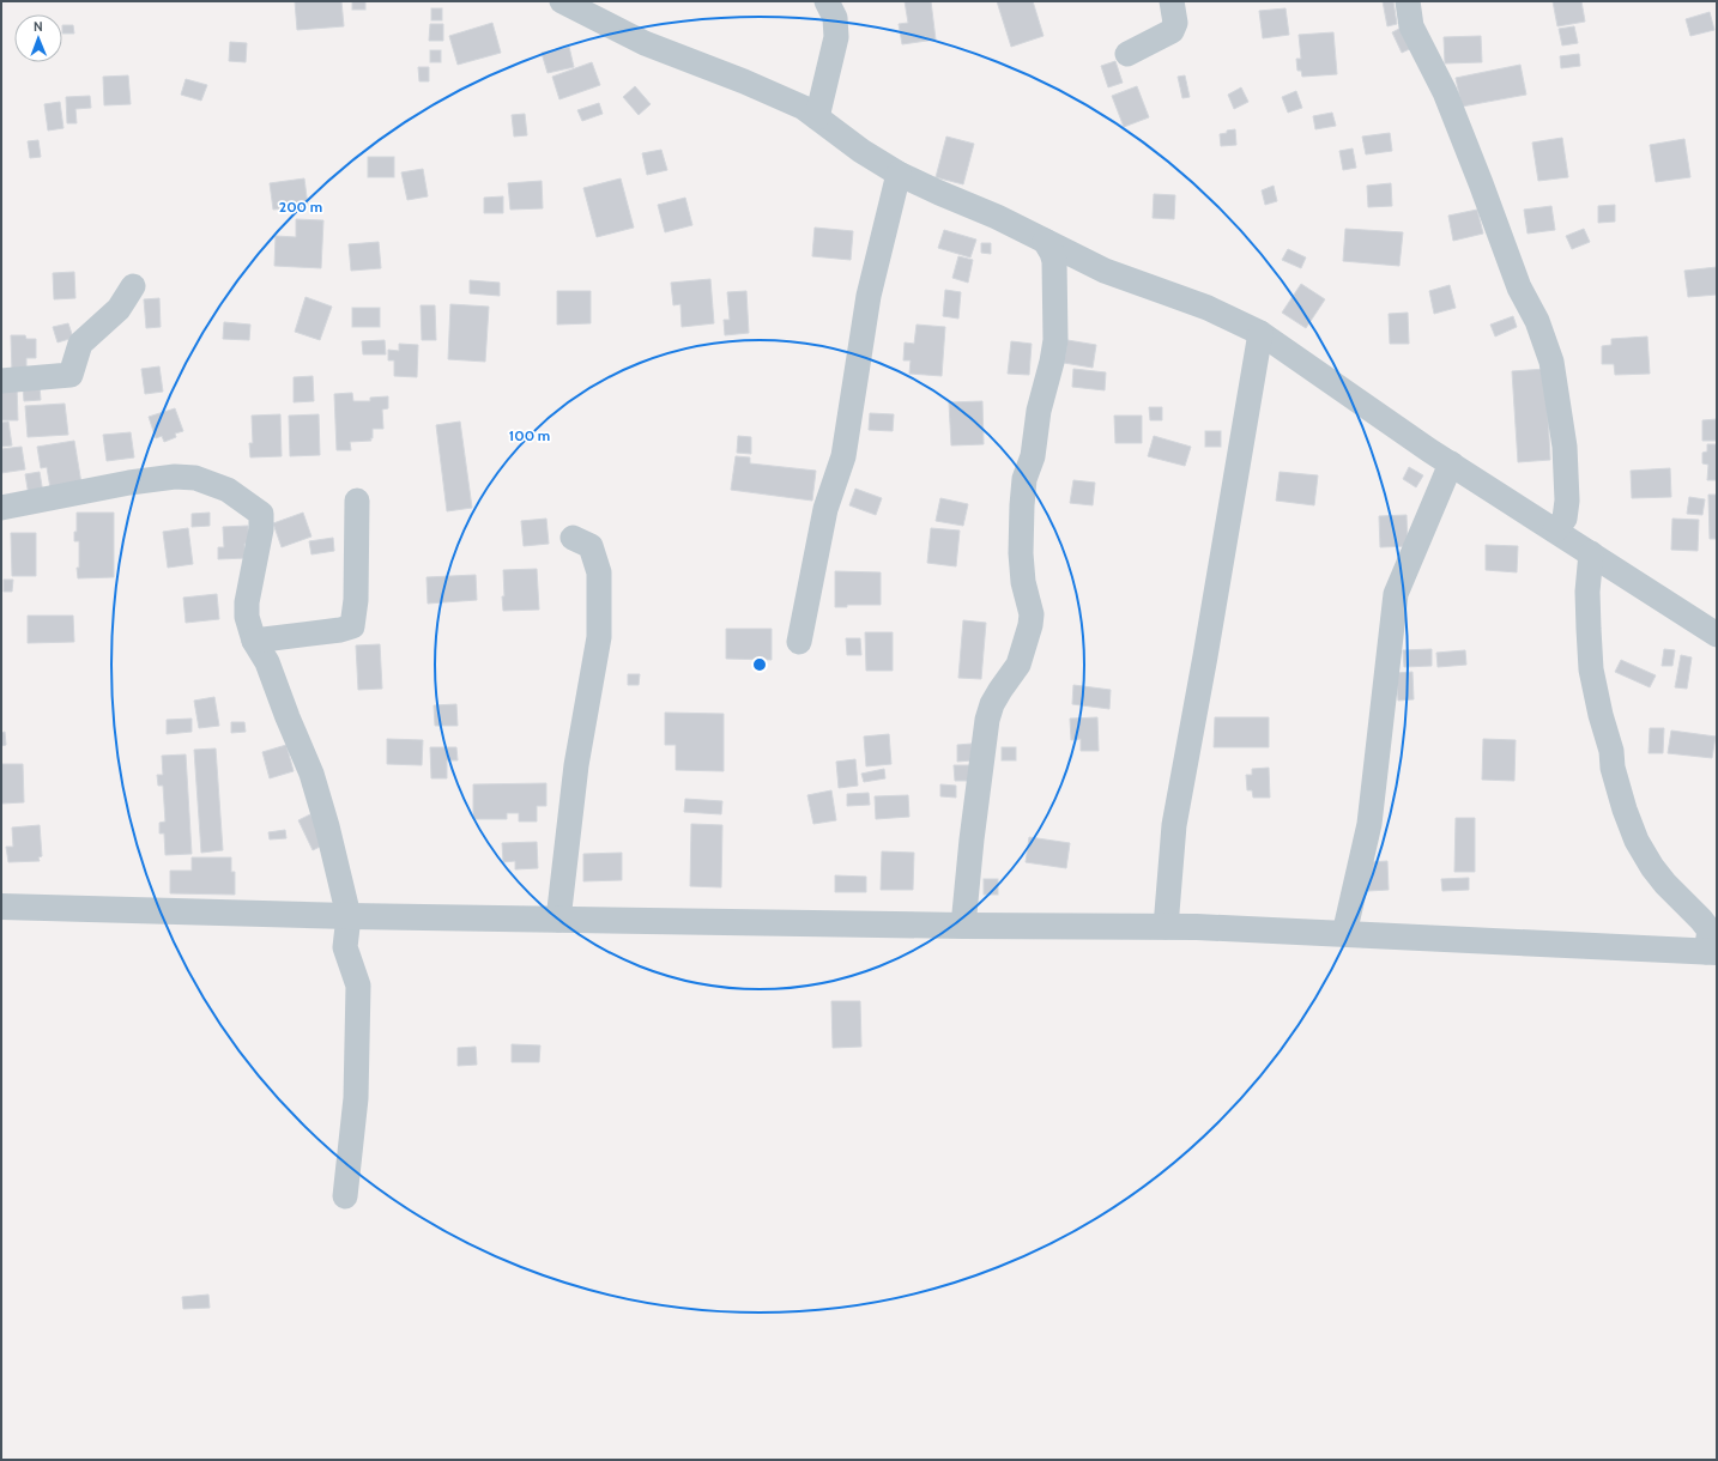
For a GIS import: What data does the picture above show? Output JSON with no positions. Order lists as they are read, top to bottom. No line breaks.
{"north":"top","rings":["200 m","100 m"]}
